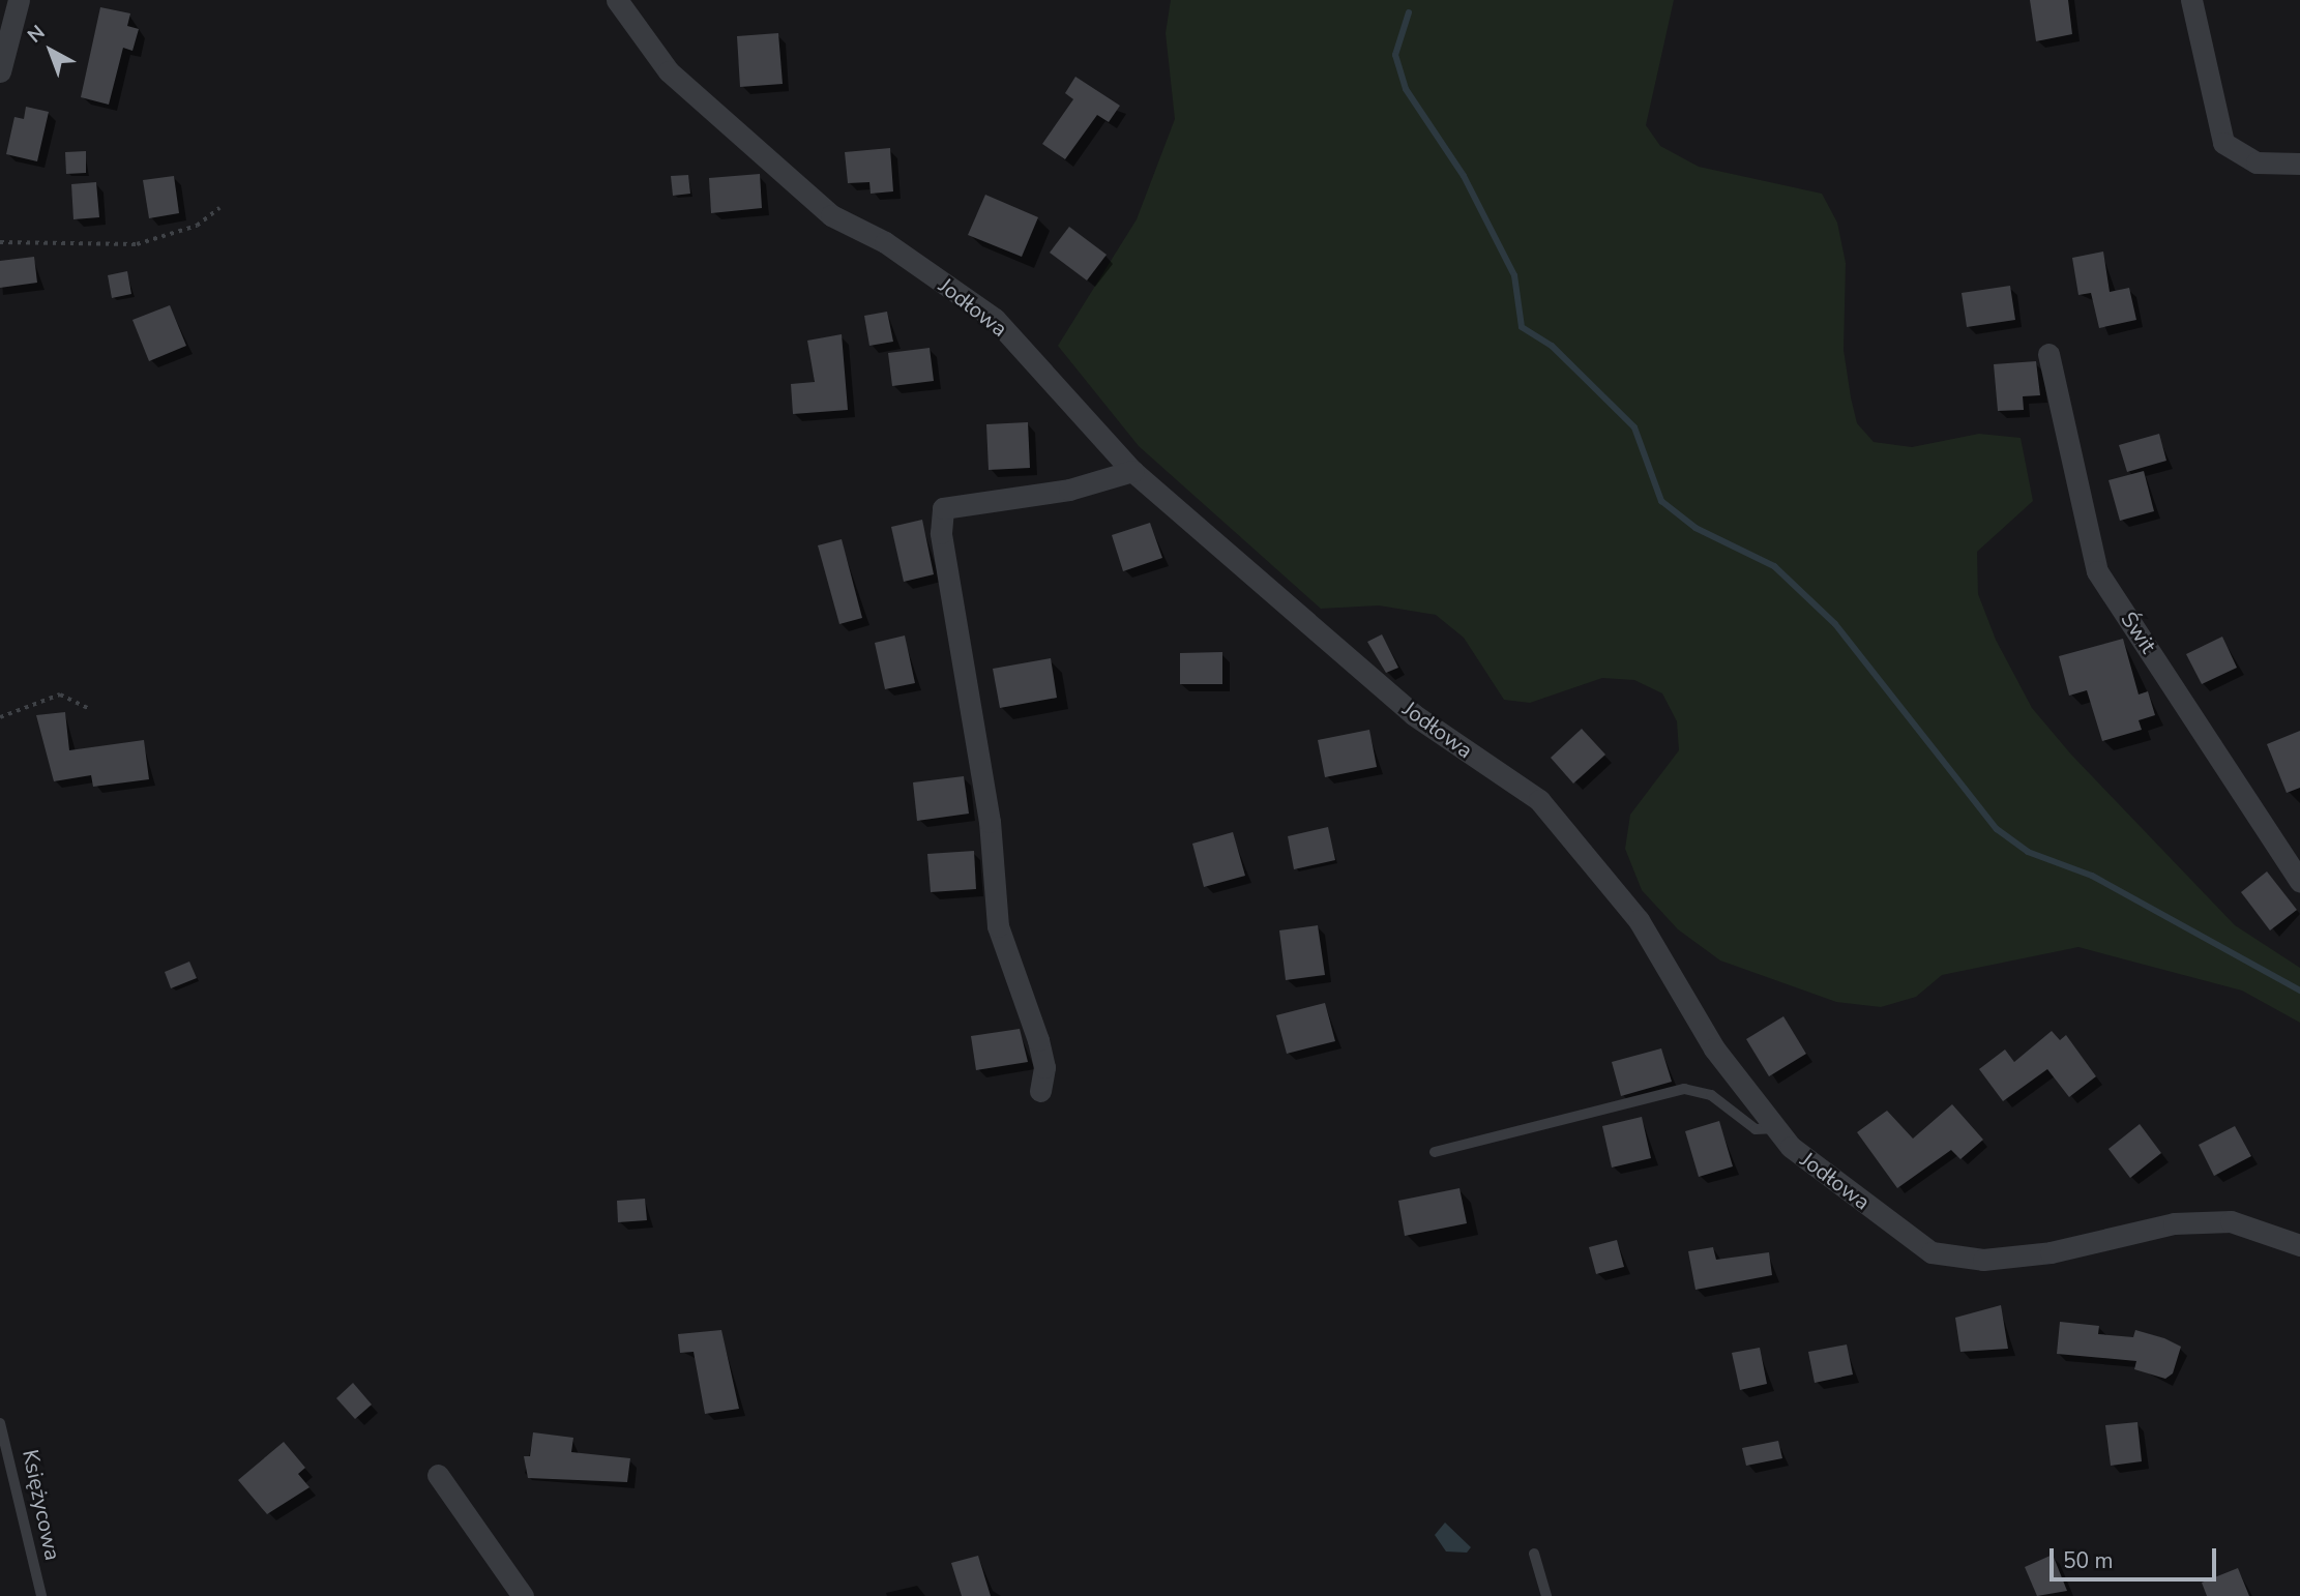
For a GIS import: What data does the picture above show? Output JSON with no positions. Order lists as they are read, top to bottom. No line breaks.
{"streets":{"street":["Jodłowa","Świt"],"lane":["Księżycowa"]},"scale_bar":"50 m","north":"top left"}
